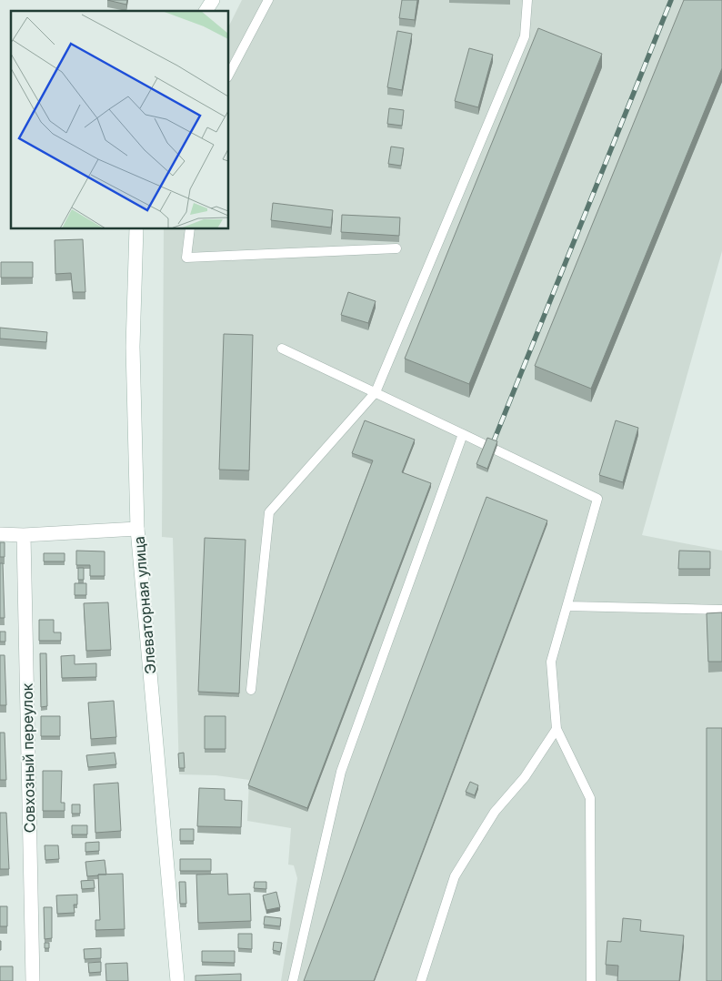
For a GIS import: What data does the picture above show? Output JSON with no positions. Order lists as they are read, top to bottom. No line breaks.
{"streets":{"street":["Элеваторная улица","Совхозный переулок"]}}
